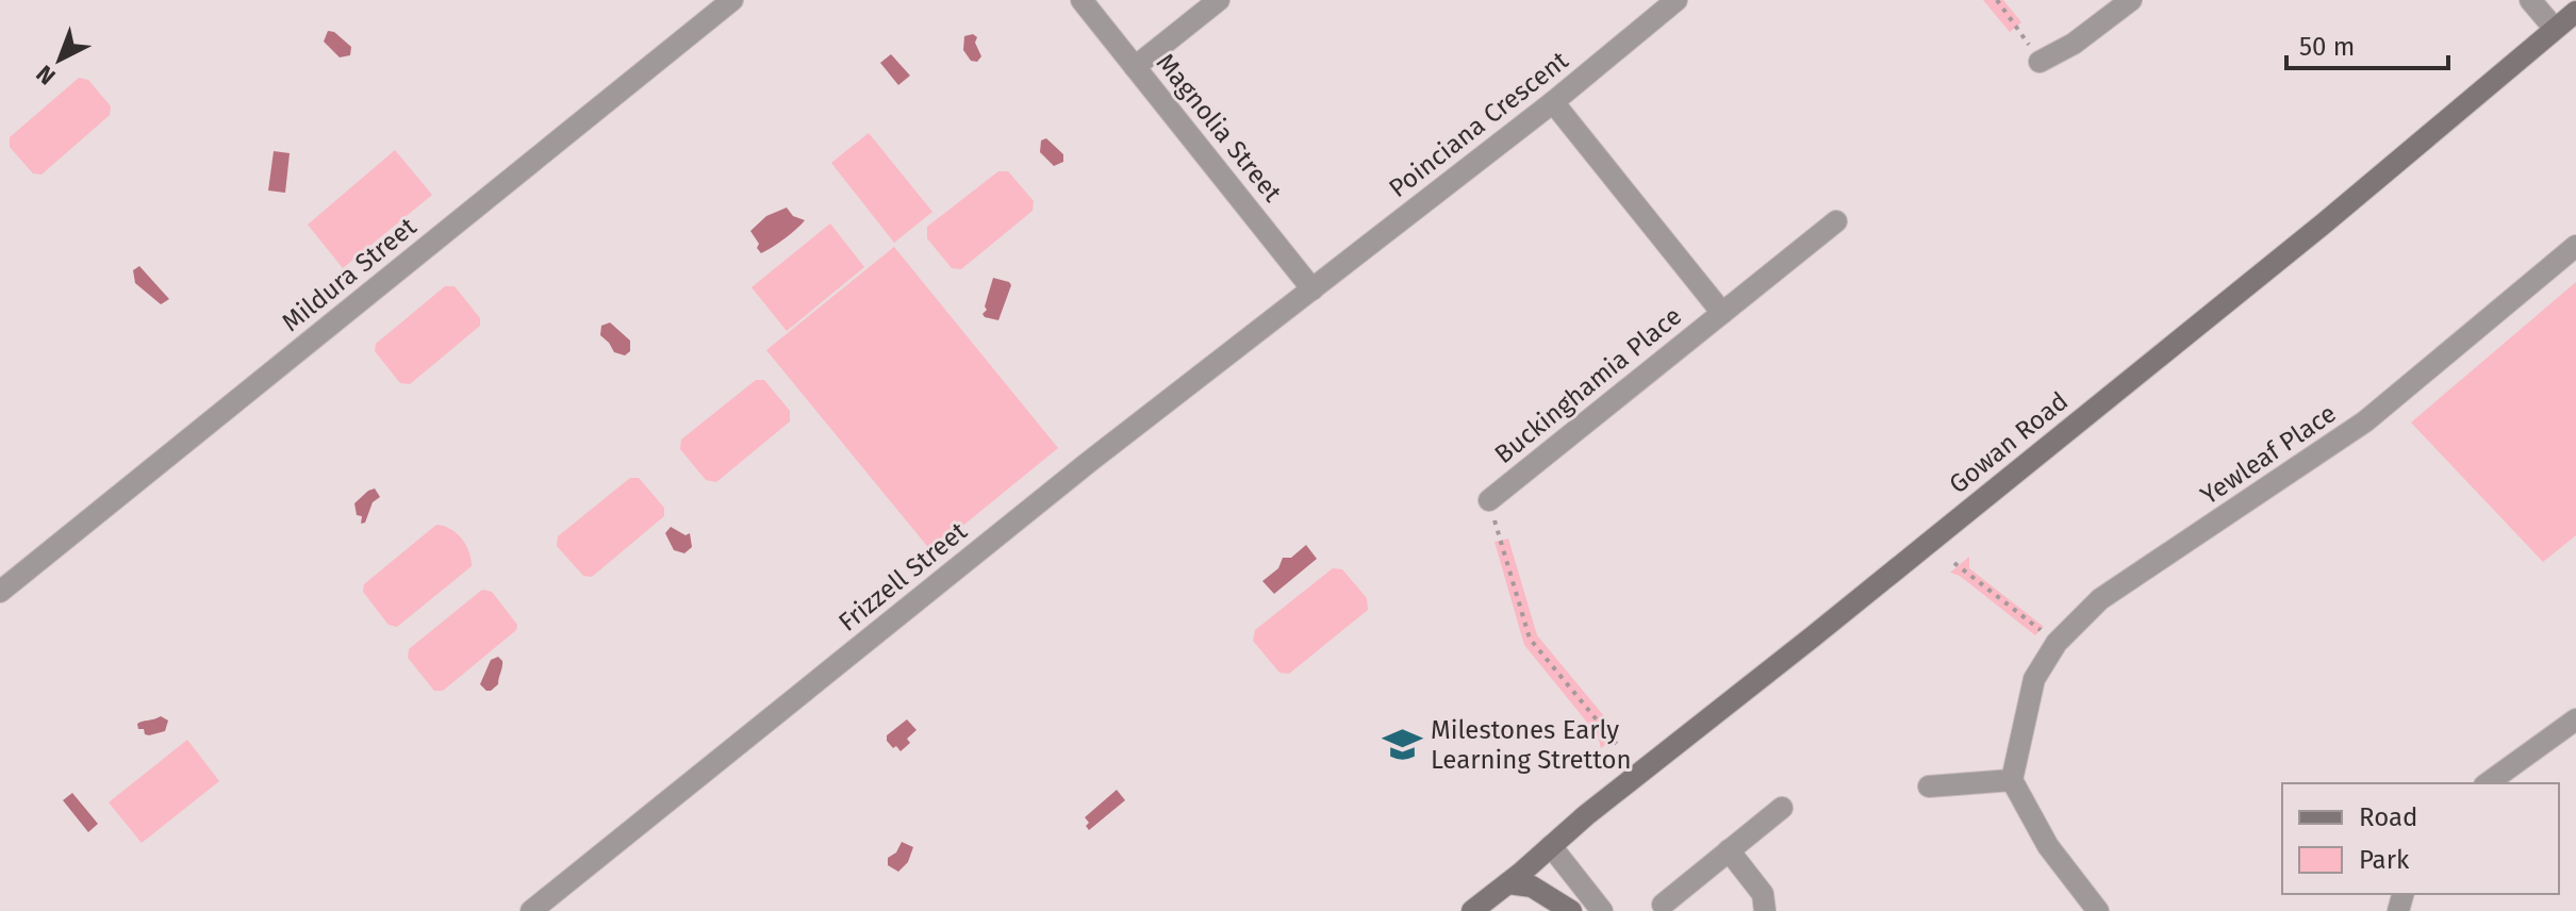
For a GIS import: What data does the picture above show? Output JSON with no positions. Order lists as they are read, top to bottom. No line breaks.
{"streets":{"main road":["Gowan Road"],"street":["Poinciana Crescent","Magnolia Street","Mildura Street","Buckinghamia Place","Yewleaf Place","Frizzell Street"]},"crossings":[["Poinciana Crescent","Magnolia Street"],["Poinciana Crescent","Buckinghamia Place"],["Poinciana Crescent","Frizzell Street"],["Magnolia Street","Frizzell Street"]],"places":{"school or university":["Milestones Early Learning Stretton"]},"legend":["Road","Park"],"scale_bar":"50 m","north":"bottom left"}
